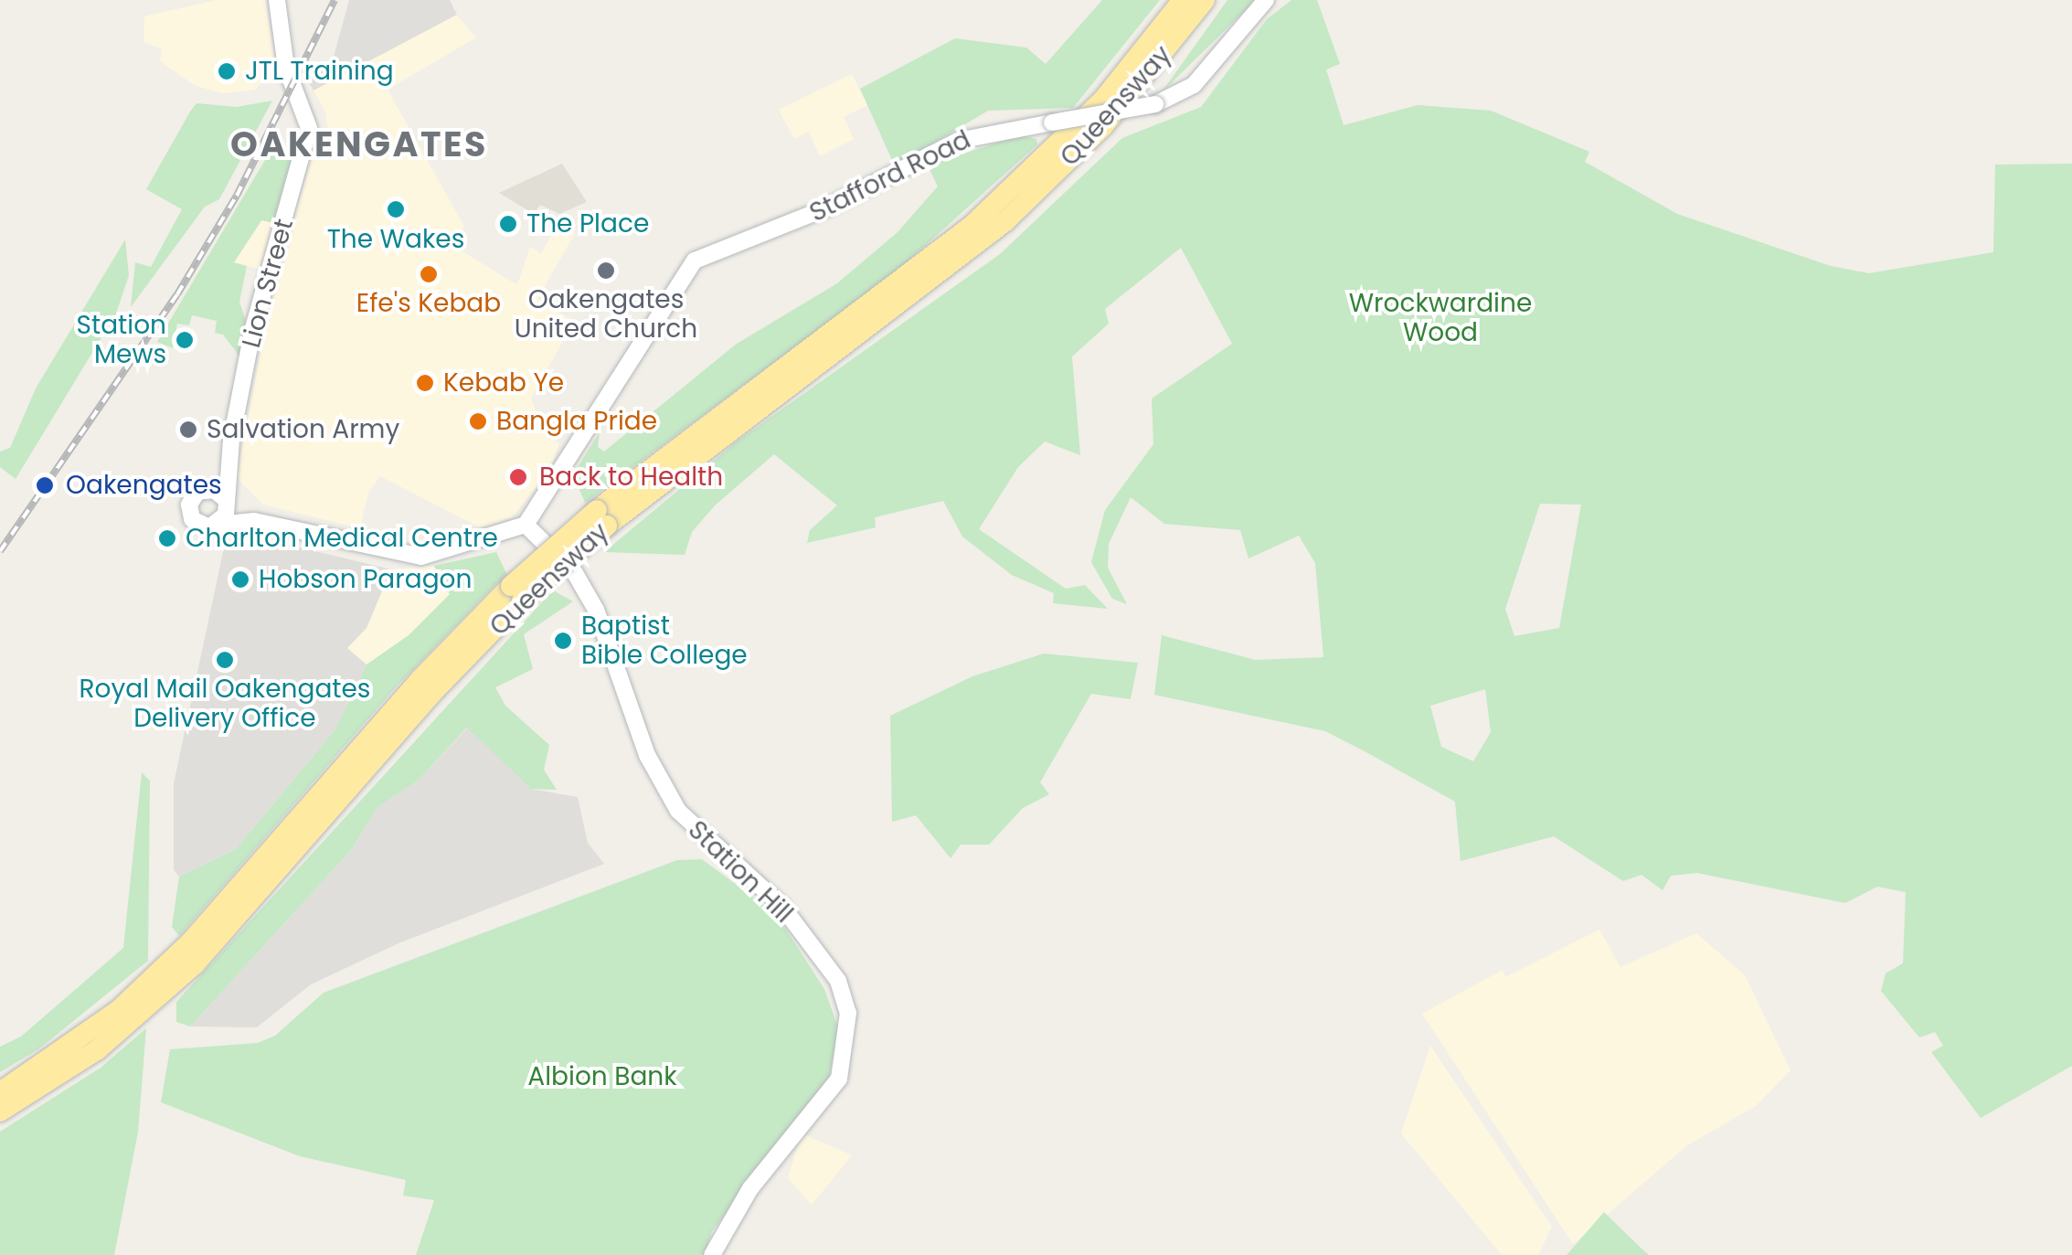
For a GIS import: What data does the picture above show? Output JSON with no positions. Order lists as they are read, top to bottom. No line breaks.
{"streets":{"highway":["Queensway"],"street":["Stafford Road","Lion Street","Station Hill"]},"crossings":[["Stafford Road","Station Hill"]],"districts":["OAKENGATES"],"parks":["Wrockwardine Wood","Albion Bank"],"places":["JTL Training","The Wakes","The Place","Oakengates United Church","Efe's Kebab","Station Mews","Kebab Ye","Bangla Pride","Salvation Army","Back to Health","Oakengates","Charlton Medical Centre","Hobson Paragon","Baptist Bible College","Royal Mail Oakengates Delivery Office"]}
